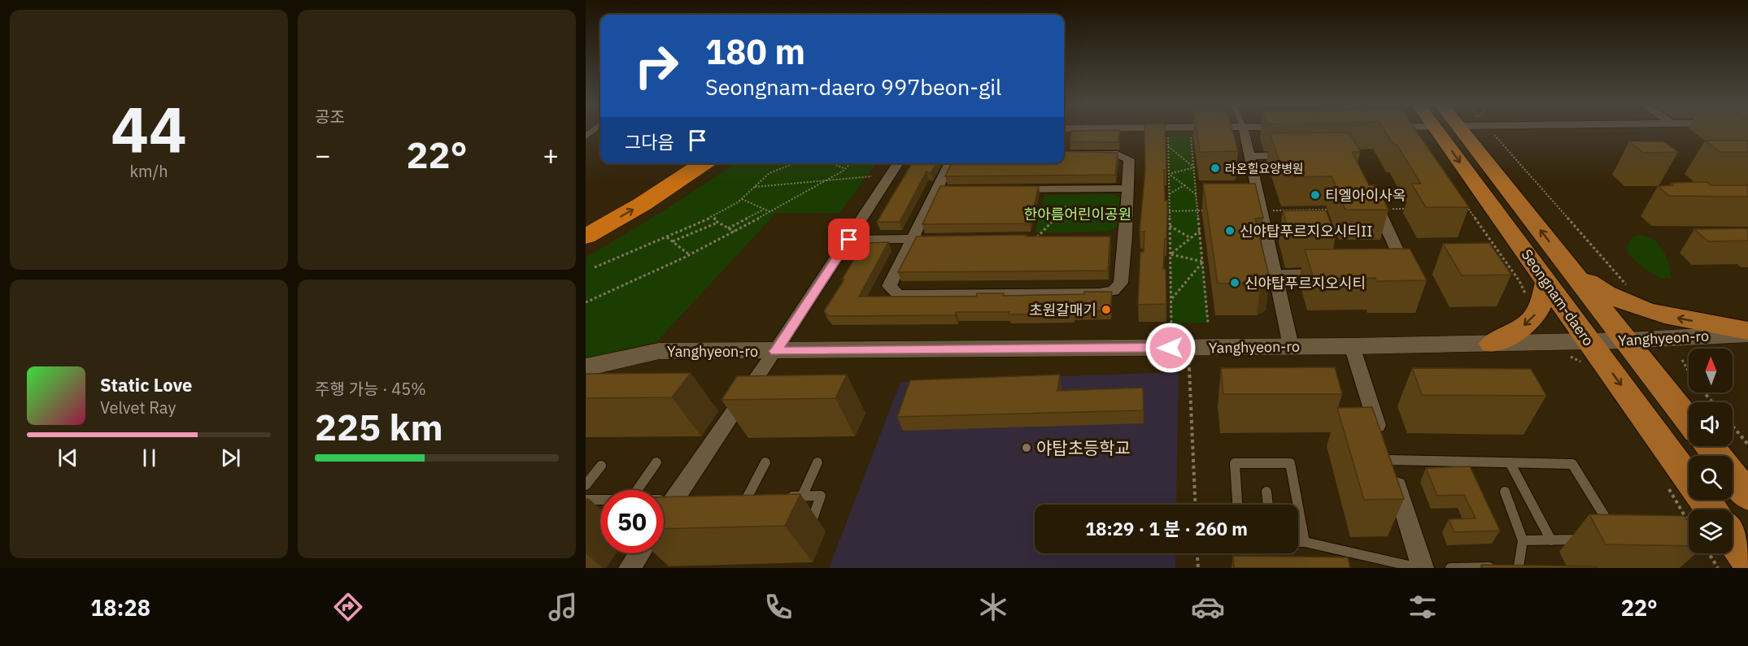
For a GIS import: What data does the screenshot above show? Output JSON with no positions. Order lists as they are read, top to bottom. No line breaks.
{"streets":{"main road":["Seongnam-daero","Yanghyeon-ro"]},"crossings":[["Seongnam-daero","Yanghyeon-ro"]],"parks":["한아름어린이공원"],"places":["라온힐요양병원","티엘아이사옥","신야탑푸르지오시티II","신야탑푸르지오시티","초원갈매기","야탑초등학교"],"north":"top","page":{"tile":[["44","km/h"],"공조",["주행 가능 · 45%","225 km"]],"turn":["180 m","Seongnam-daero 997beon-gil"],"then":"그다음","heat":["−","22°","+"],"song":["Static Love","Velvet Ray"],"limit":"50","trip":"18:29 · 1 분 · 260 m","tabs":["18:28","22°"]}}
